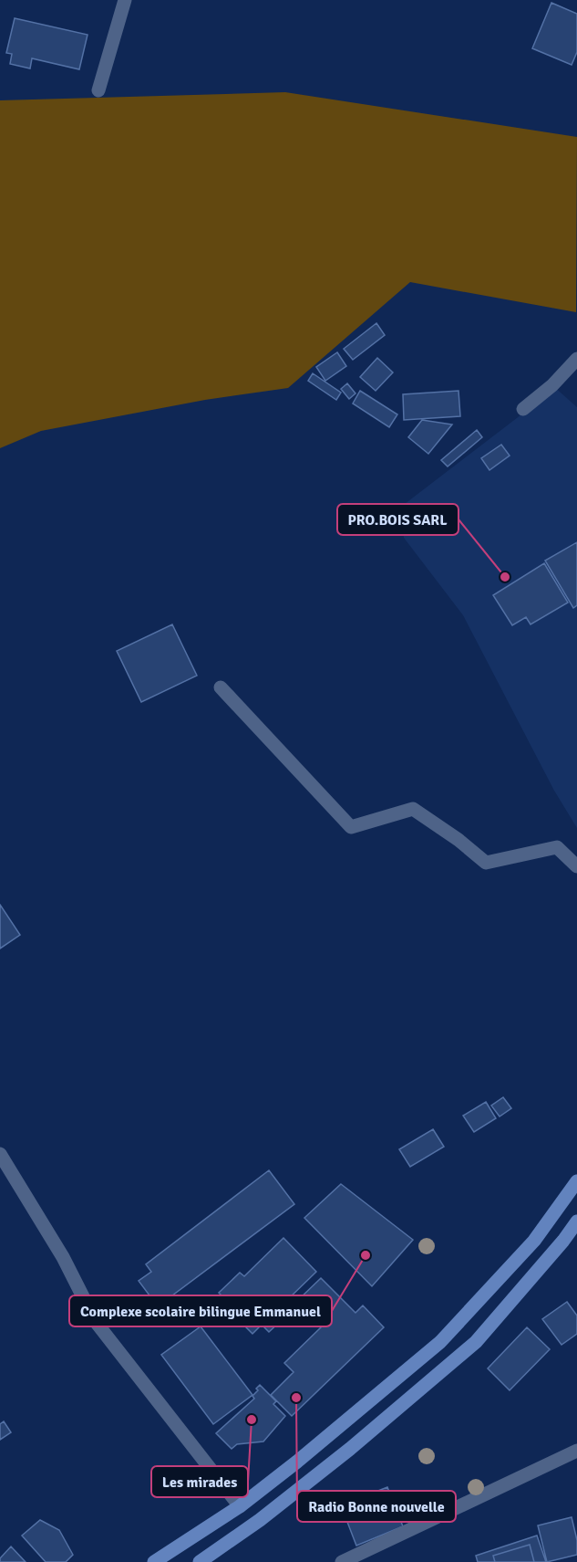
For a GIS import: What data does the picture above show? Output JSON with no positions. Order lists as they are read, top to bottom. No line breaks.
{"places":["PRO.BOIS SARL","Complexe scolaire bilingue Emmanuel","Radio Bonne nouvelle","Les mirades"]}
